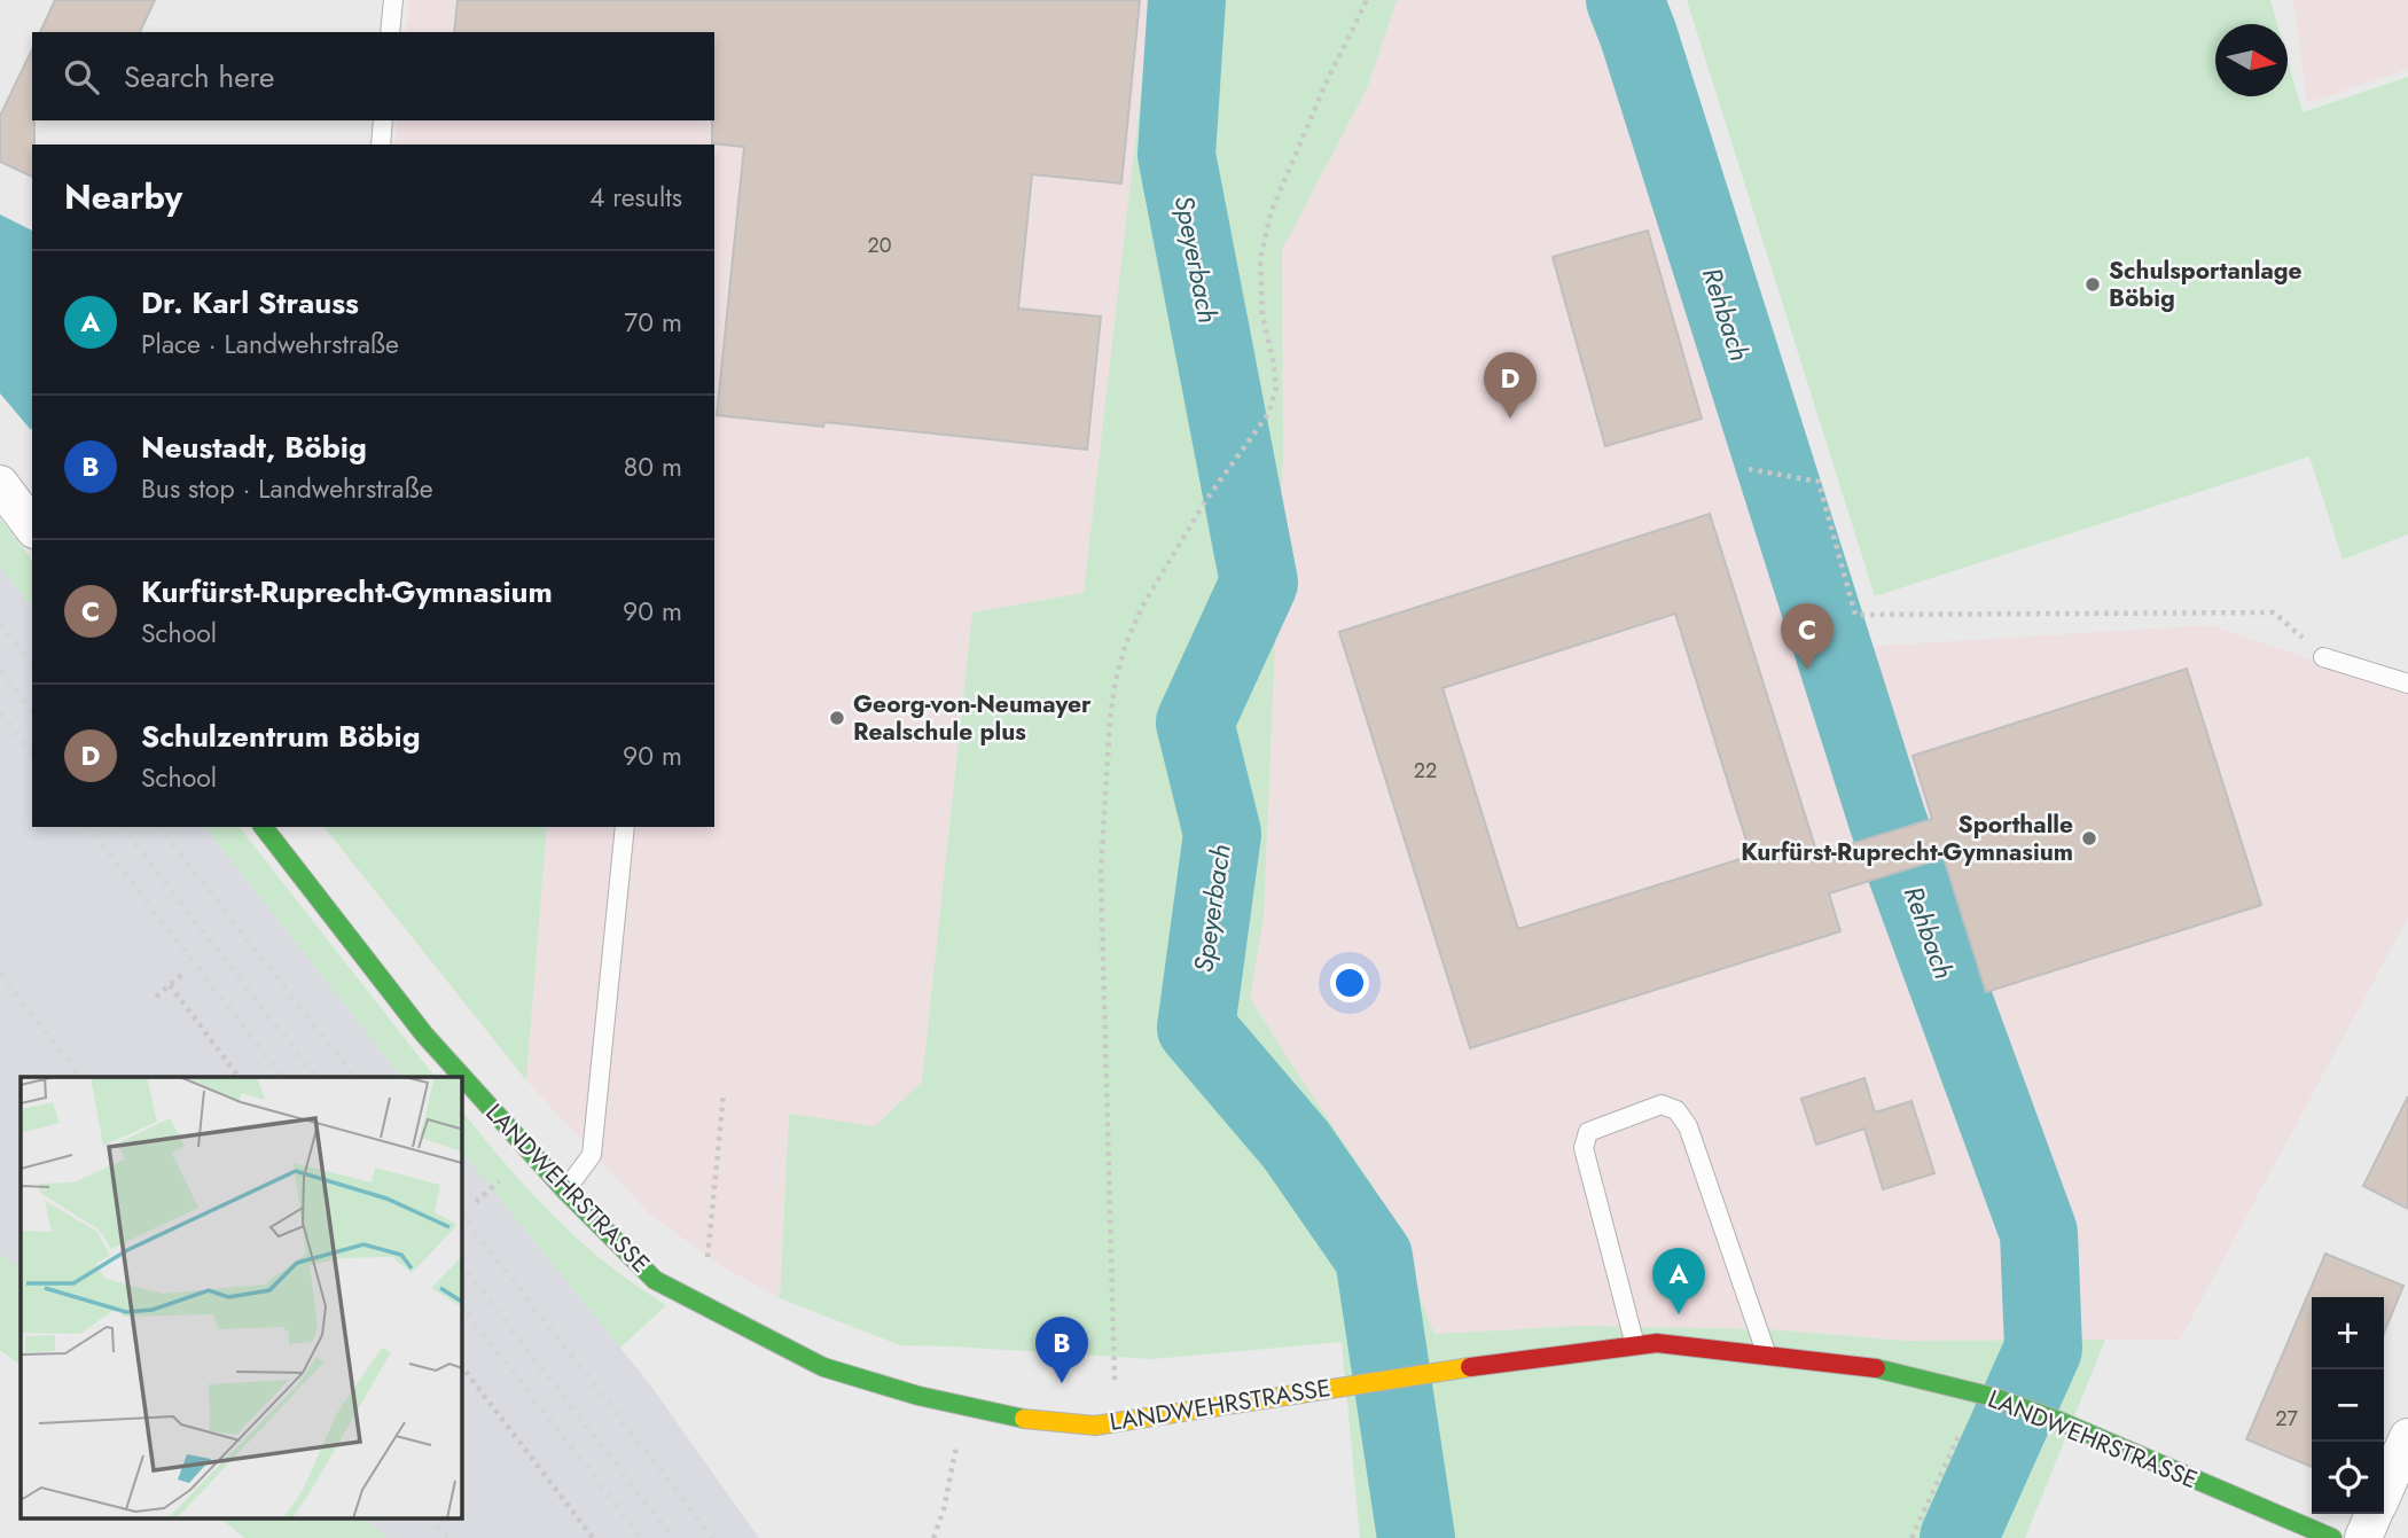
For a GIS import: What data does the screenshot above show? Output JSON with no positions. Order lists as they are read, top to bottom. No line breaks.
{"streets":{"street":["LANDWEHRSTRASSE"]},"water":["Speyerbach","Rehbach"],"places":["Schulsportanlage Böbig","Georg-von-Neumayer Realschule plus","Sporthalle Kurfürst-Ruprecht-Gymnasium"],"house_numbers":["20","22","27"],"north":"right","page":{"search":"Search here","heading":["Nearby","4 results"],"list":[{"mark":"A","name":"Dr. Karl Strauss","note":"Place · Landwehrstraße","value":"70 m"},{"mark":"B","name":"Neustadt, Böbig","note":"Bus stop · Landwehrstraße","value":"80 m"},{"mark":"C","name":"Kurfürst-Ruprecht-Gymnasium","note":"School","value":"90 m"},{"mark":"D","name":"Schulzentrum Böbig","note":"School","value":"90 m"}],"pins":["D","C","A","B"],"map_buttons":["+","−"]}}
